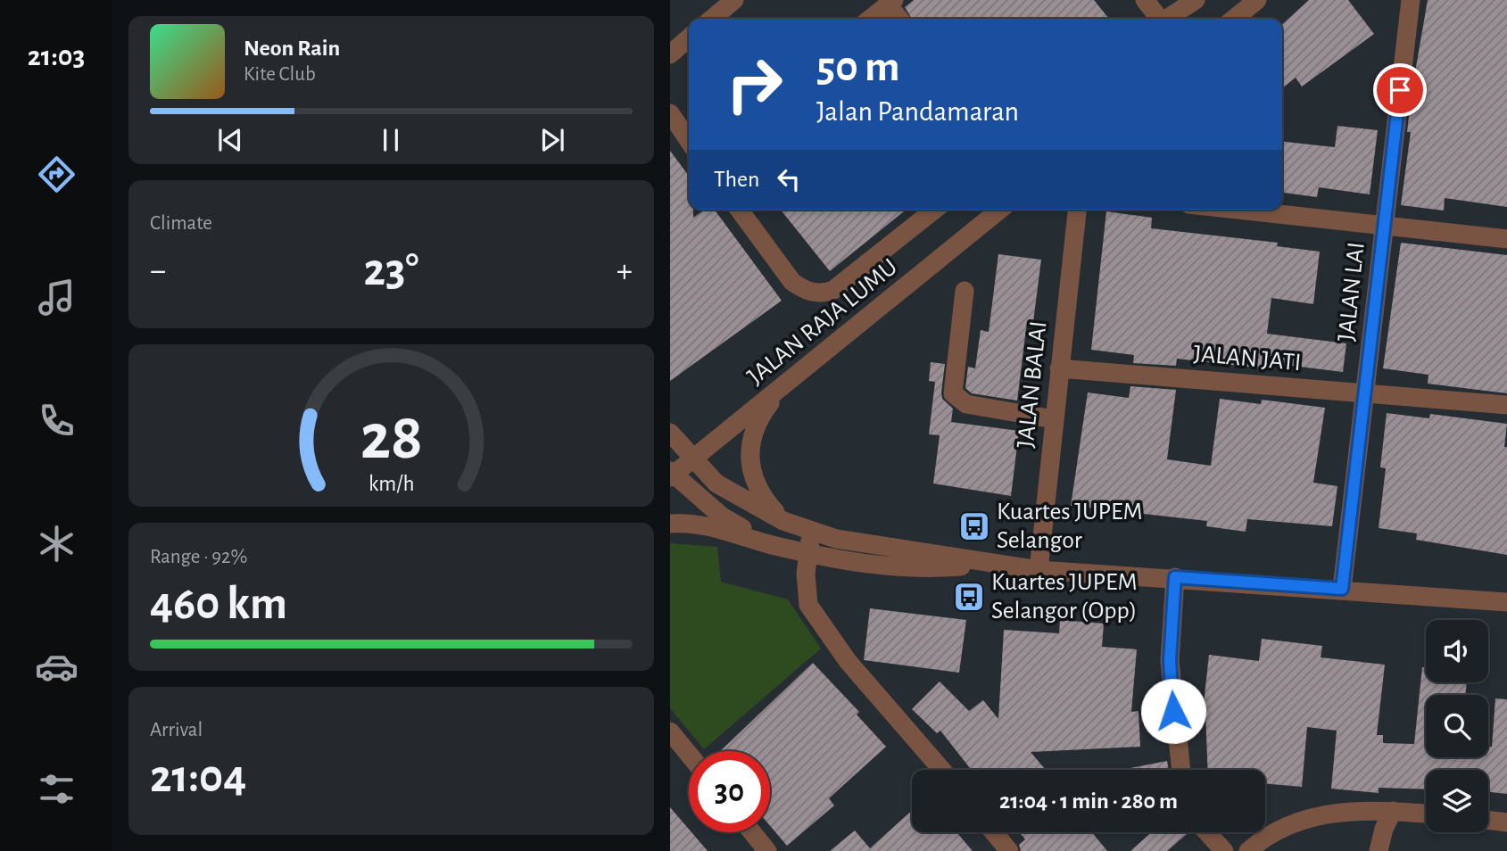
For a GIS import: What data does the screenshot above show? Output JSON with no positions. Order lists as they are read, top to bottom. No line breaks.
{"streets":{"street":["JALAN LAI","JALAN RAJA LUMU","JALAN JATI","JALAN BALAI"]},"crossings":[["JALAN LAI","JALAN JATI"],["JALAN JATI","JALAN BALAI"]],"places":{"bus stop":["Kuartes JUPEM Selangor","Kuartes JUPEM Selangor (Opp)"]},"page":{"tabs":"21:03","turn":["50 m","Jalan Pandamaran"],"song":["Neon Rain","Kite Club"],"then":"Then","tile":["Climate",["Range · 92%","460 km"],["Arrival","21:04"]],"heat":["−","23°","+"],"limit":"30","trip":"21:04 · 1 min · 280 m","gauge":["28","km/h"]}}
